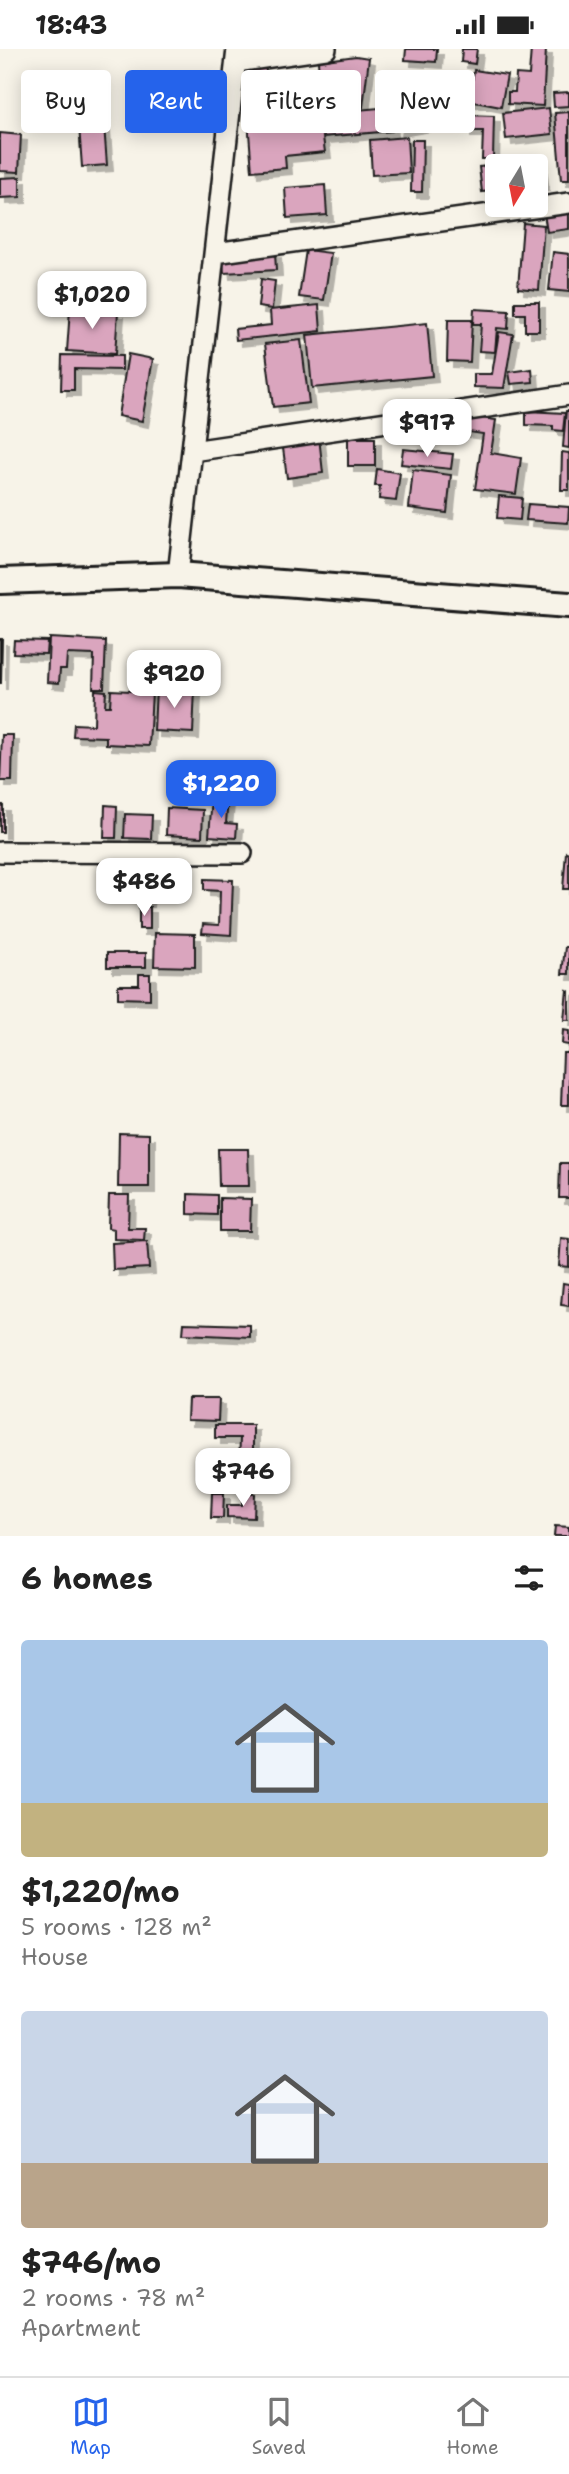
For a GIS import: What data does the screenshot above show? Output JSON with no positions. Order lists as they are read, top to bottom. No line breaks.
{"north":"bottom","page":{"status":"18:43","chip":["Buy","Rent","Filters","New"],"price":["$1,020","$917","$920","$1,220","$486","$746"],"heading":"6 homes","list":[{"name":"$1,220/mo","note":"5 rooms · 128 m² · House"},{"name":"$746/mo","note":"2 rooms · 78 m² · Apartment"}],"tabs":["Map","Saved","Home"]}}
